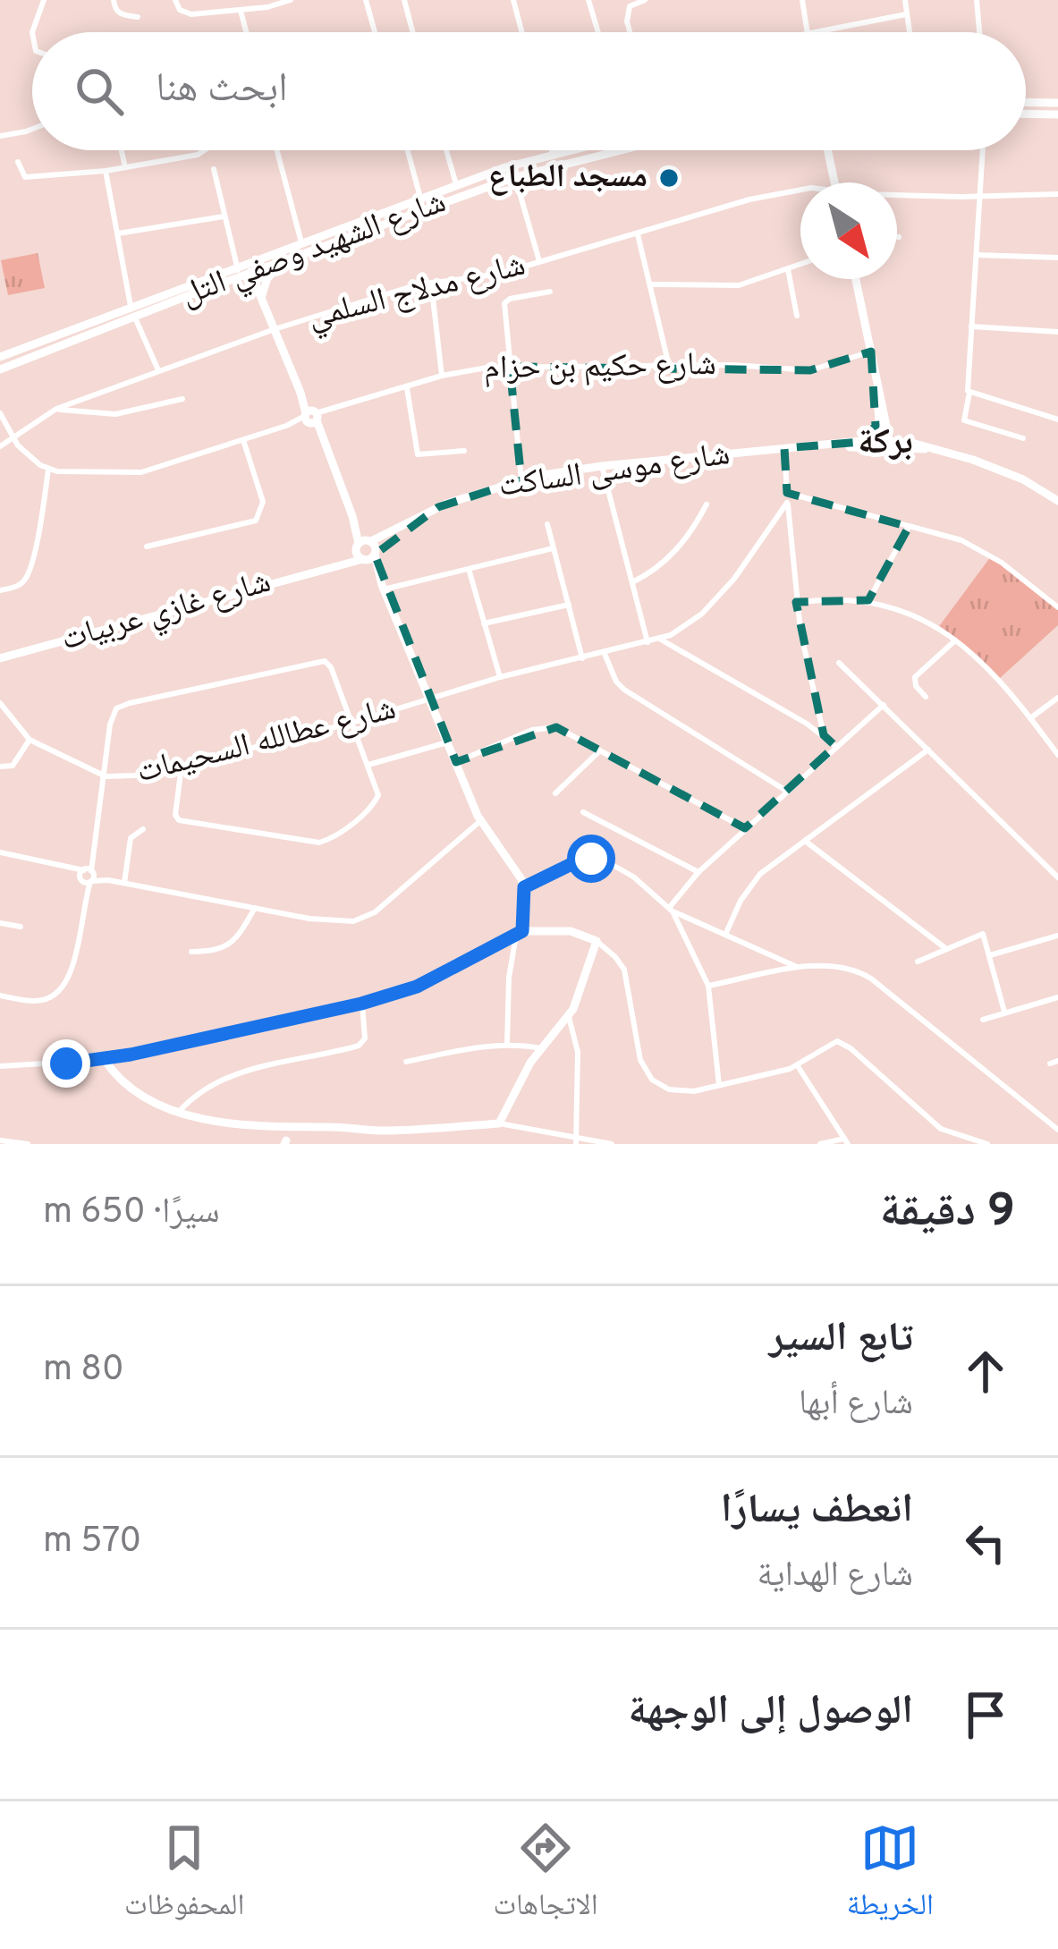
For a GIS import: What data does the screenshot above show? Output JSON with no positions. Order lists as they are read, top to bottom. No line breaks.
{"streets":{"street":["شارع الشهيد وصفي التل","شارع مدلاج السلمي","شارع حكيم بن حزام","شارع موسى الساكت","شارع غازي عربيات","شارع عطالله السحيمات"]},"crossings":[["شارع موسى الساكت","شارع غازي عربيات"]],"districts":["بركة"],"places":["مسجد الطباع"],"north":"bottom right","page":{"search":"ابحث هنا","heading":["9 دقيقة","سيرًا · 650 m"],"list":[["تابع السير","شارع أبها","80 m"],["انعطف يسارًا","شارع الهداية","570 m"],"الوصول إلى الوجهة"],"nav":["الخريطة","الاتجاهات","المحفوظات"]}}
